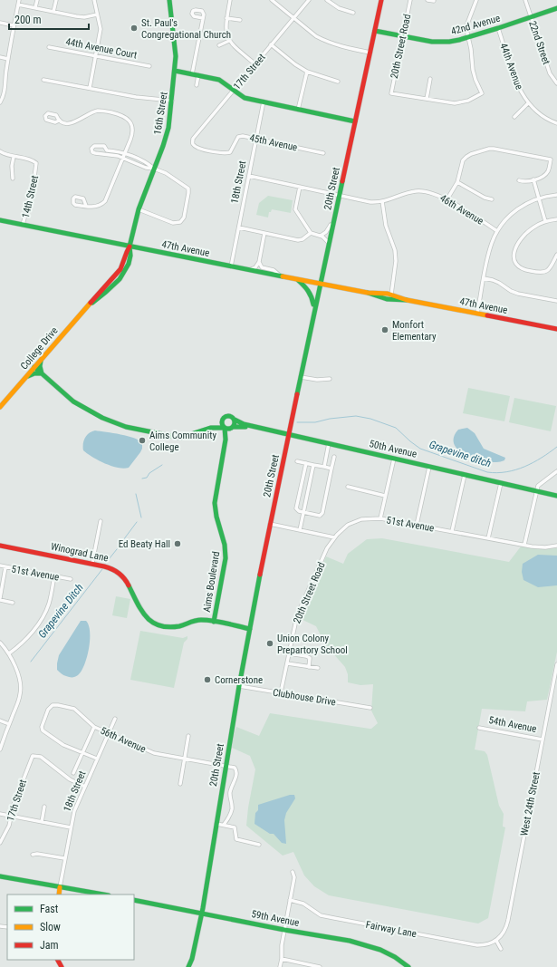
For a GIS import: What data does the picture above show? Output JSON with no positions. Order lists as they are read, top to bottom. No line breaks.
{"streets":{"main road":["42nd Avenue","16th Street","18th Street","20th Street","47th Avenue","College Drive","50th Avenue","Winograd Lane","Aims Boulevard","59th Avenue"],"street":["22nd Street","20th Street Road","44th Avenue Court","44th Avenue","17th Street","45th Avenue","14th Street","46th Avenue","51st Avenue","Clubhouse Drive","54th Avenue","56th Avenue","West 24th Street","Fairway Lane"]},"crossings":[["42nd Avenue","22nd Street"],["42nd Avenue","20th Street Road"],["42nd Avenue","44th Avenue"],["42nd Avenue","20th Street"],["20th Street Road","51st Avenue"],["20th Street Road","Clubhouse Drive"],["17th Street","45th Avenue"],["17th Street","18th Street"],["16th Street","47th Avenue"],["16th Street","College Drive"],["45th Avenue","18th Street"],["18th Street","46th Avenue"],["18th Street","47th Avenue"],["18th Street","56th Avenue"],["20th Street","46th Avenue"],["20th Street","47th Avenue"],["20th Street","50th Avenue"],["20th Street","Clubhouse Drive"],["20th Street","56th Avenue"],["20th Street","59th Avenue"],["14th Street","47th Avenue"],["47th Avenue","College Drive"],["50th Avenue","Aims Boulevard"],["Winograd Lane","Aims Boulevard"],["54th Avenue","West 24th Street"],["West 24th Street","Fairway Lane"]],"water":["Grapevine ditch","Grapevine Ditch"],"places":["St. Paul's Congregational Church","Monfort Elementary","Aims Community College","Ed Beaty Hall","Union Colony Prepartory School","Cornerstone"],"legend":["Fast","Slow","Jam"],"scale_bar":"200 m"}
